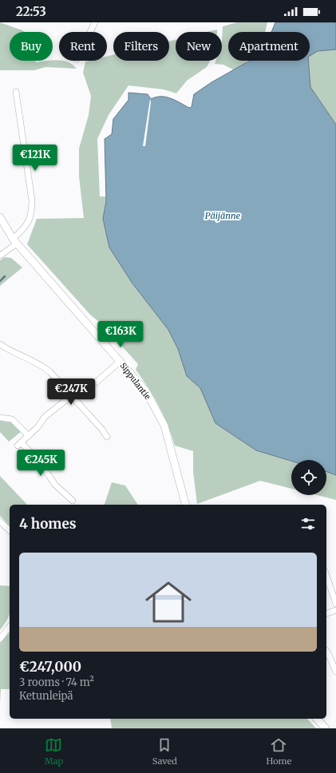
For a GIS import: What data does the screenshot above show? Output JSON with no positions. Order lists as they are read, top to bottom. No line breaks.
{"streets":{"street":["Sippulantie"]},"water":["Päijänne"],"page":{"status":"22:53","chip":["Buy","Rent","Filters","New","Apartment"],"price":["€121K","€163K","€247K","€245K"],"heading":"4 homes","list":[{"name":"€247,000","note":"3 rooms · 74 m² · Ketunleipä"}],"tabs":["Map","Saved","Home"]}}
